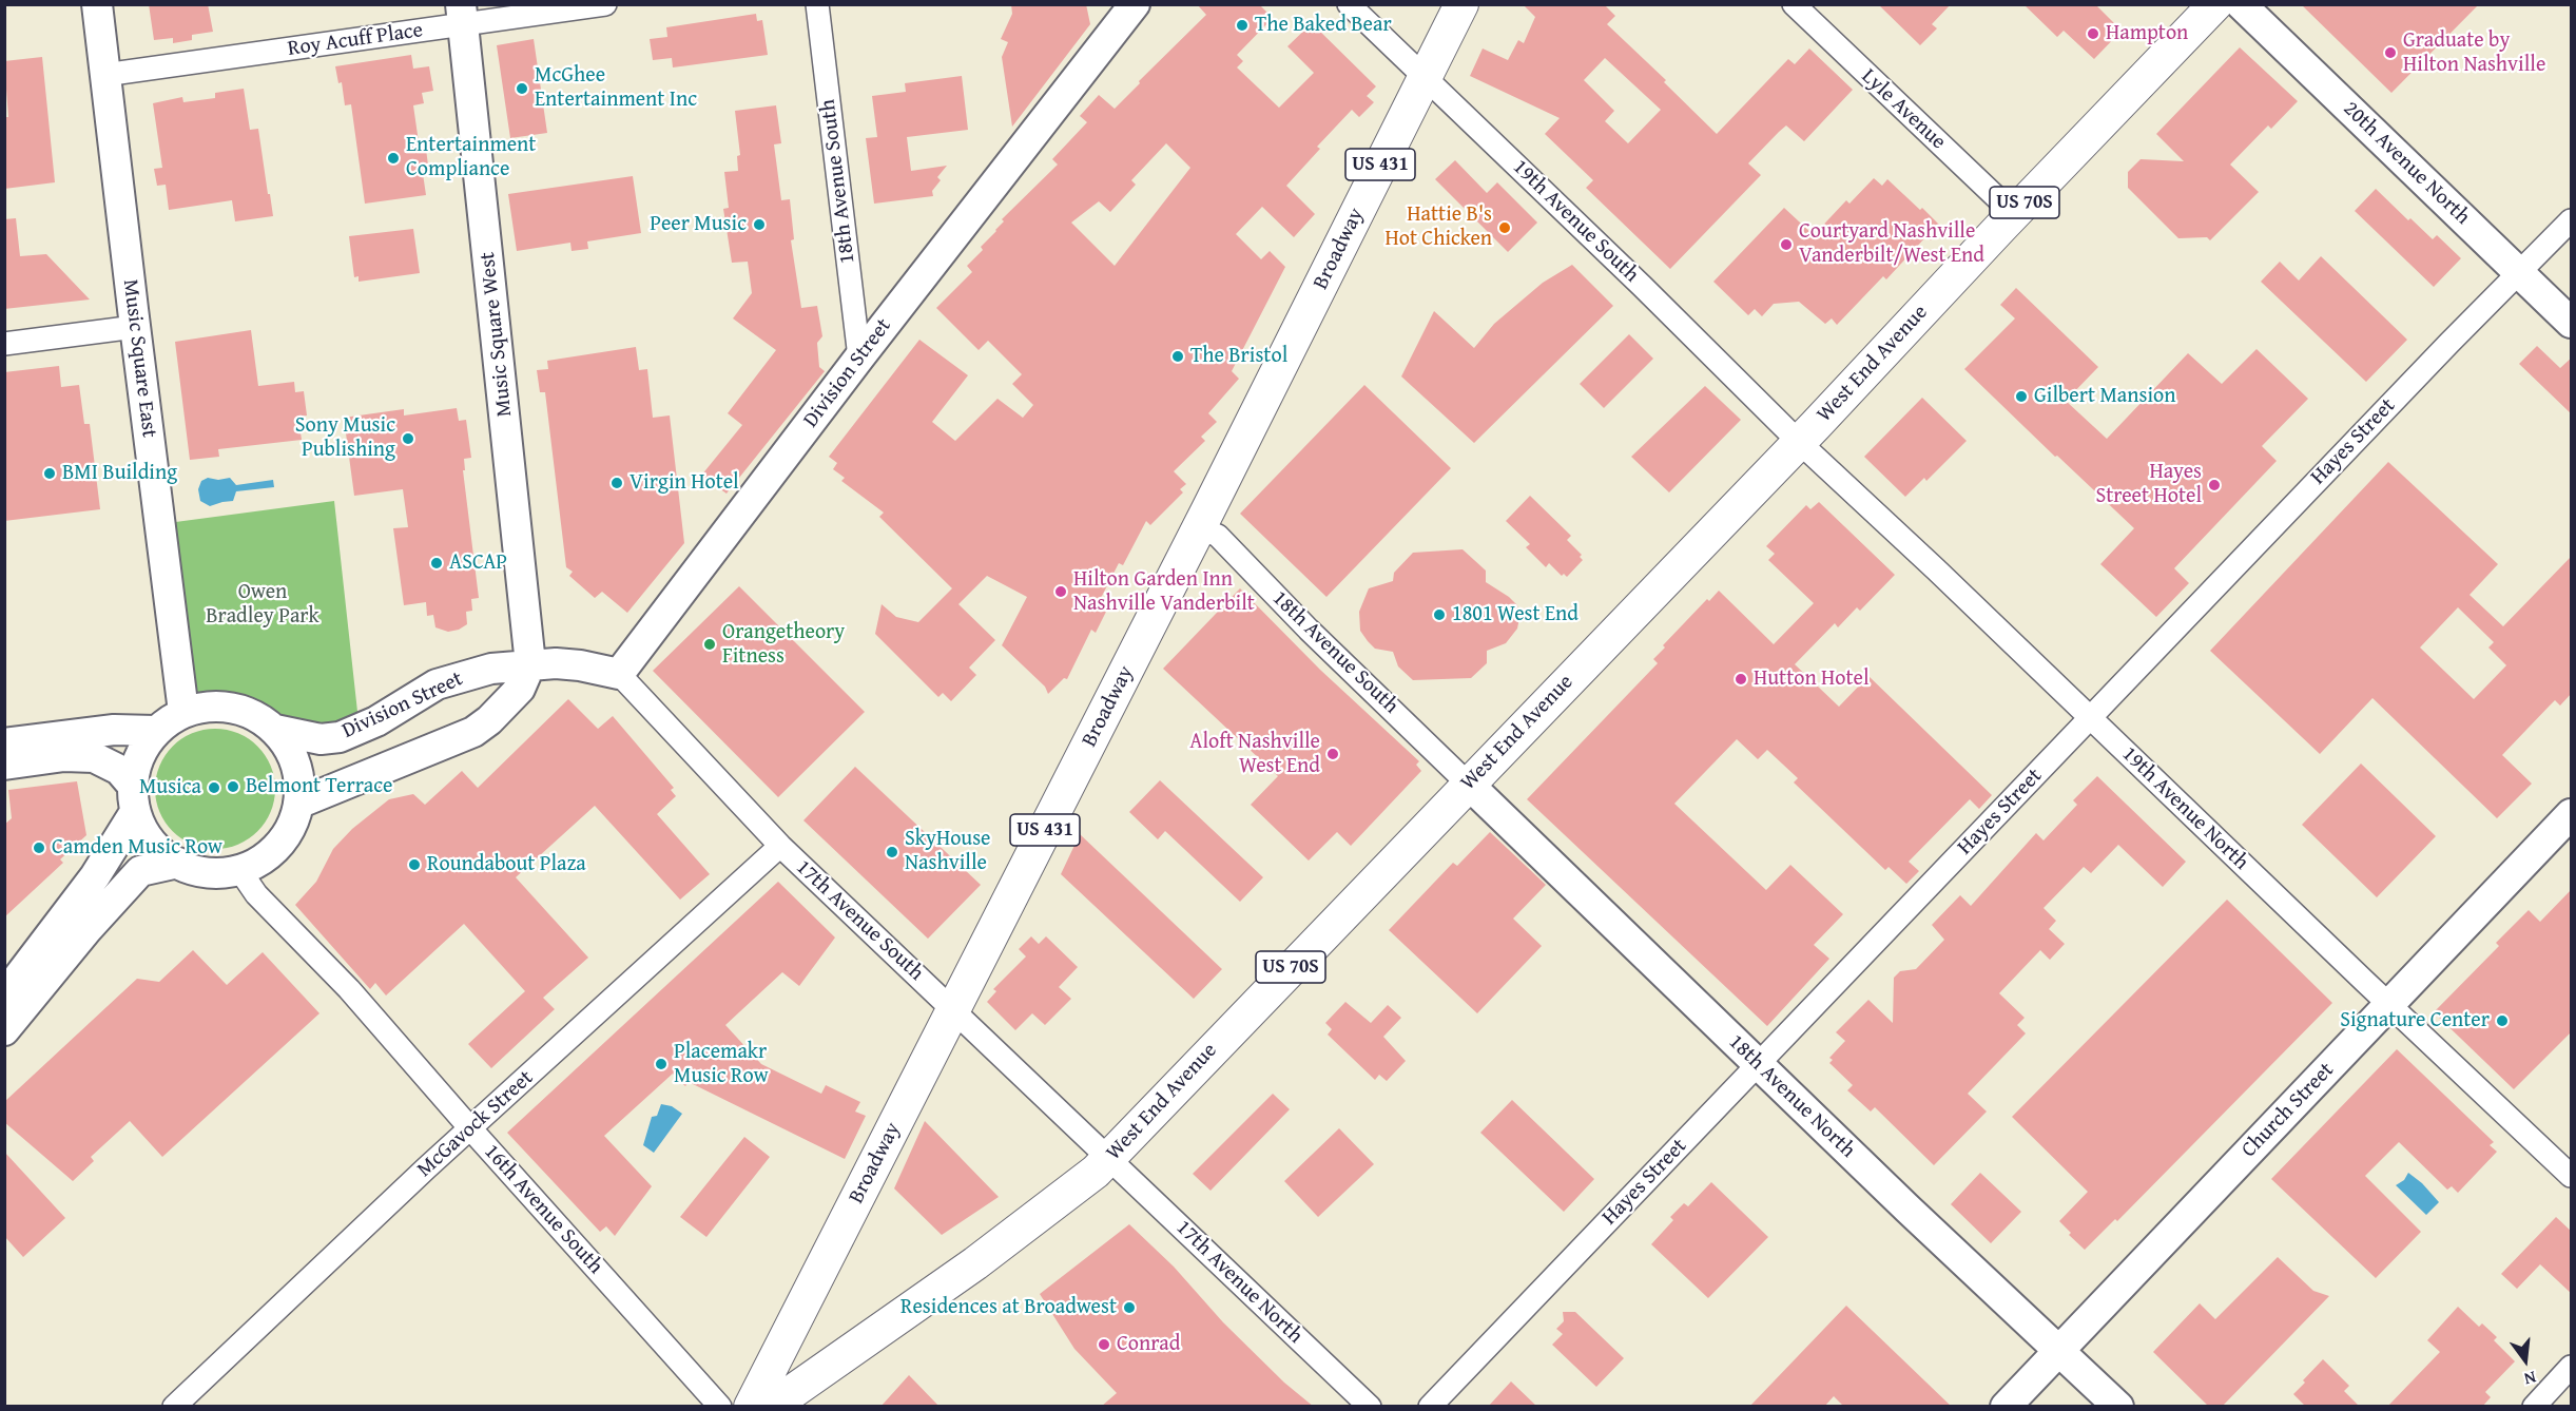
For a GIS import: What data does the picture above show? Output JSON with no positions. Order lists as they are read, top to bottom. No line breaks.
{"streets":{"main road":["20th Avenue North","US 431","US 70S","Broadway","Music Square West","Music Square East","West End Avenue","Division Street","18th Avenue North","Church Street"],"street":["Roy Acuff Place","Lyle Avenue","18th Avenue South","19th Avenue South","Hayes Street","19th Avenue North","17th Avenue South","McGavock Street","16th Avenue South","17th Avenue North"]},"crossings":[["Roy Acuff Place","Music Square West"],["Roy Acuff Place","Music Square East"],["Lyle Avenue","West End Avenue"],["20th Avenue North","Hayes Street"],["18th Avenue South","Broadway"],["18th Avenue South","West End Avenue"],["18th Avenue South","Division Street"],["18th Avenue South","18th Avenue North"],["19th Avenue South","Broadway"],["19th Avenue South","West End Avenue"],["19th Avenue South","19th Avenue North"],["Broadway","17th Avenue South"],["Music Square West","Division Street"],["Music Square East","Division Street"],["Music Square East","16th Avenue South"],["West End Avenue","19th Avenue North"],["West End Avenue","17th Avenue South"],["West End Avenue","18th Avenue North"],["West End Avenue","17th Avenue North"],["Division Street","17th Avenue South"],["Division Street","16th Avenue South"],["Hayes Street","19th Avenue North"],["Hayes Street","18th Avenue North"],["19th Avenue North","Church Street"],["17th Avenue South","McGavock Street"],["17th Avenue South","17th Avenue North"],["18th Avenue North","Church Street"],["McGavock Street","16th Avenue South"]],"parks":["Owen Bradley Park"],"places":["The Baked Bear","Hampton","Graduate by Hilton Nashville","McGhee Entertainment Inc","Entertainment Compliance","Peer Music","Hattie B's Hot Chicken","Courtyard Nashville Vanderbilt/West End","The Bristol","Gilbert Mansion","Sony Music Publishing","BMI Building","Virgin Hotel","Hayes Street Hotel","ASCAP","Hilton Garden Inn Nashville Vanderbilt","1801 West End","Orangetheory Fitness","Hutton Hotel","Aloft Nashville West End","Belmont Terrace","Musica","Camden Music Row","SkyHouse Nashville","Roundabout Plaza","Signature Center","Placemakr Music Row","Residences at Broadwest","Conrad"],"north":"bottom"}
